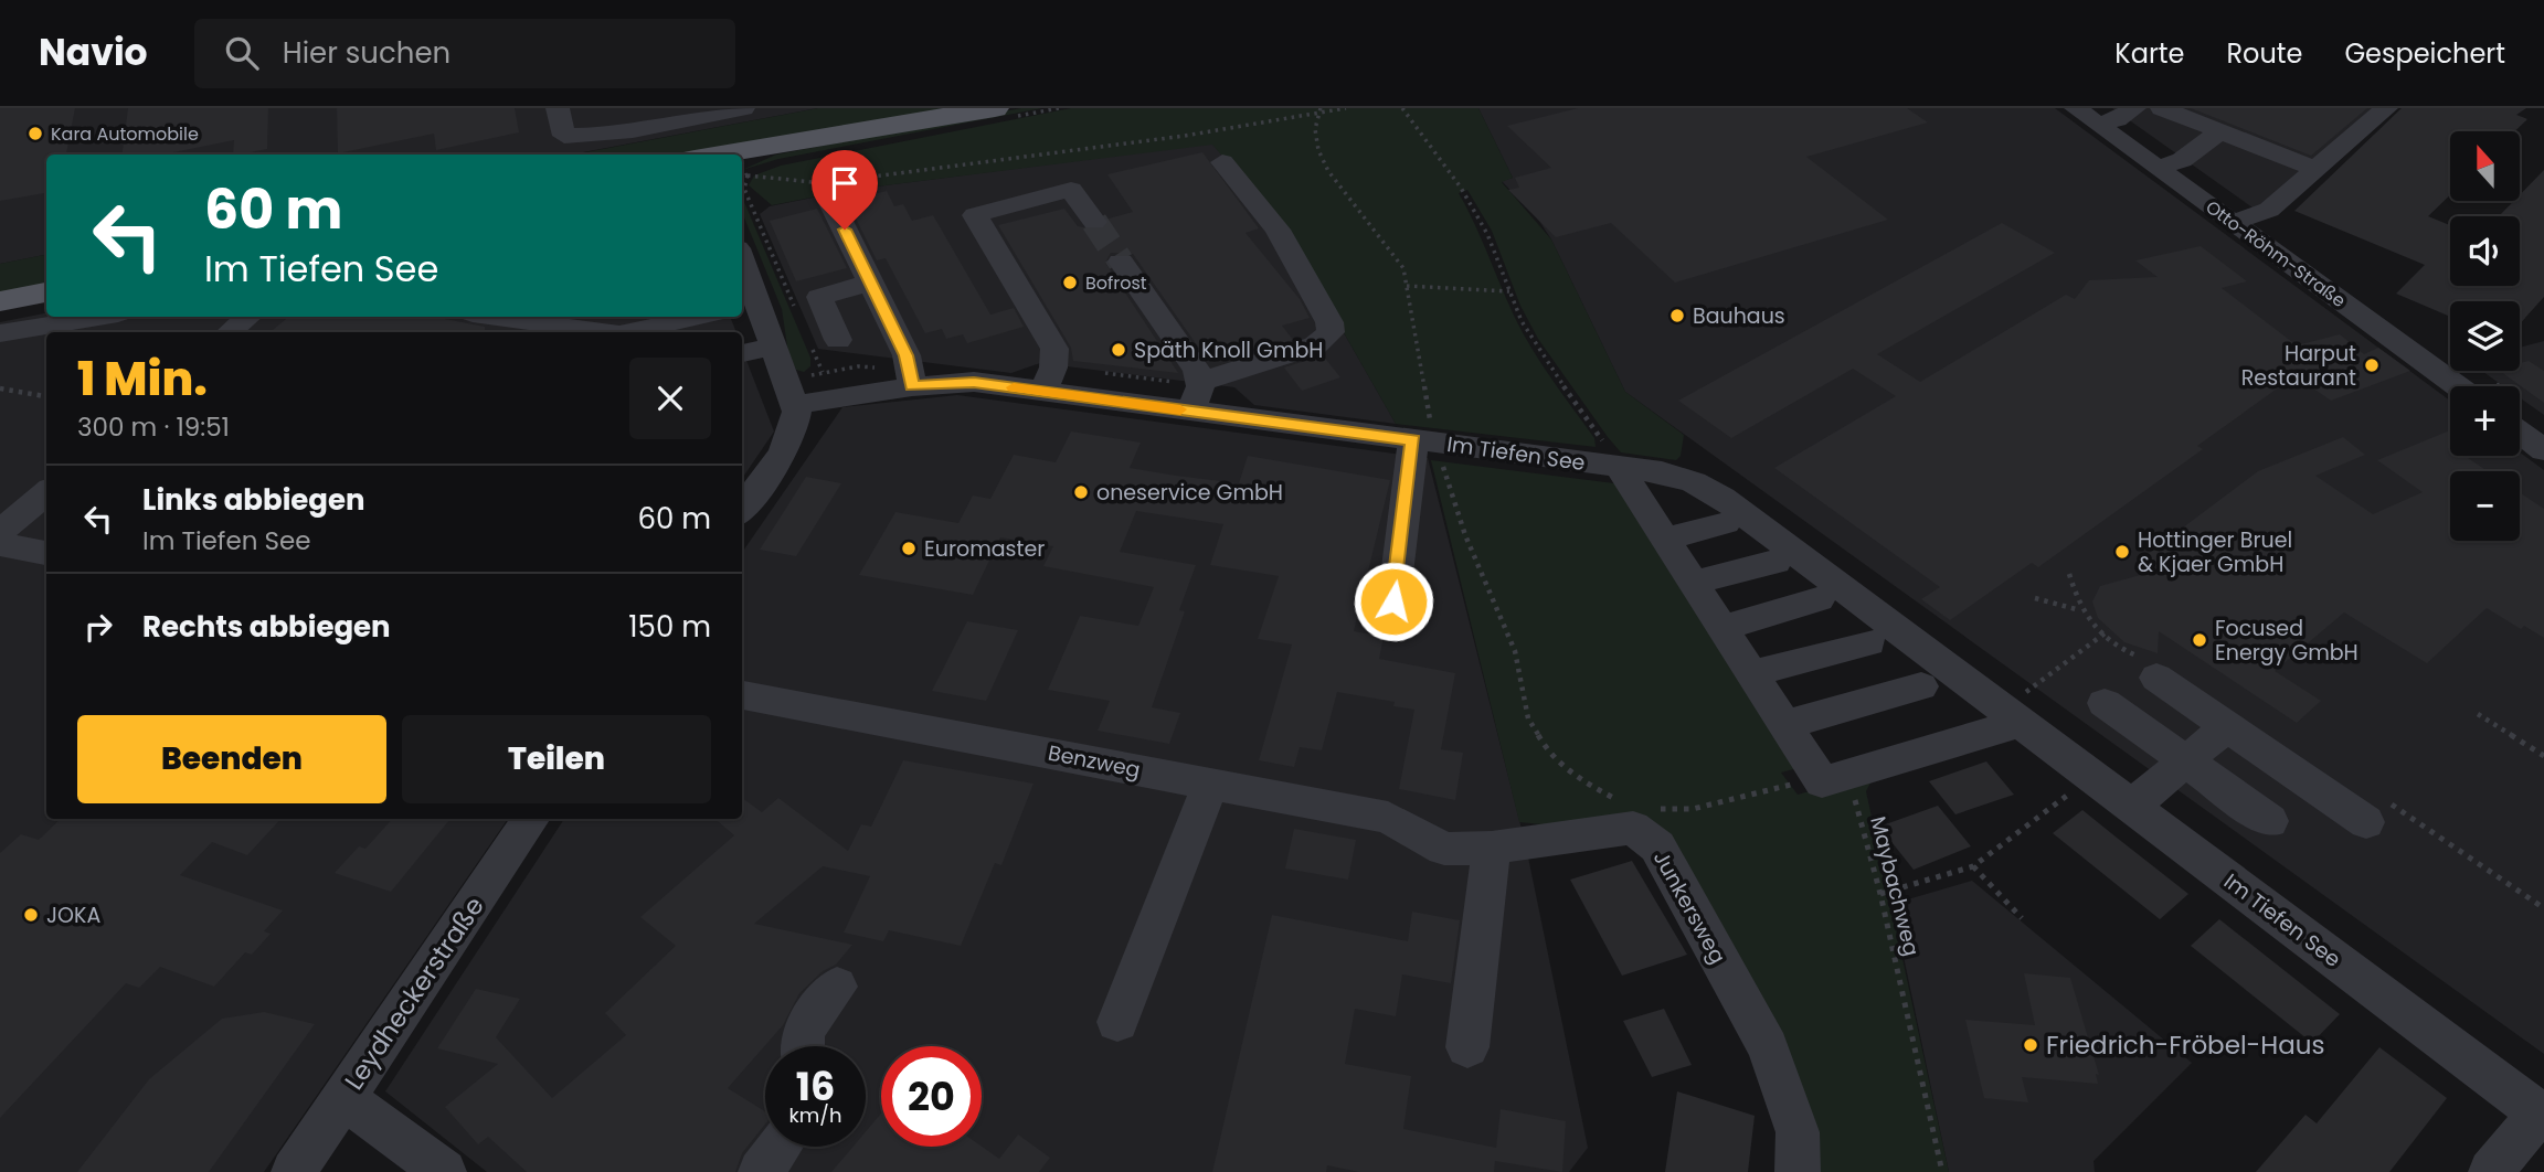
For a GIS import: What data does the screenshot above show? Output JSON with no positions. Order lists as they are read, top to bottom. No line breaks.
{"streets":{"street":["Otto-Röhm-Straße","Im Tiefen See","Benzweg","Junkersweg","Leydheckerstraße"],"path":["Maybachweg"]},"places":["Kara Automobile","Bofrost","Bauhaus","Späth Knoll GmbH","Harput Restaurant","oneservice GmbH","Euromaster","Hottinger Bruel & Kjaer GmbH","Focused Energy GmbH","JOKA","Friedrich-Fröbel-Haus"],"north":"top","page":{"header":"Navio","search":"Hier suchen","nav":["Karte","Route","Gespeichert"],"map_buttons":["+","−"],"turn":["60 m","Im Tiefen See"],"heading":["1 Min.","300 m · 19:51"],"list":[{"name":"Links abbiegen","note":"Im Tiefen See","value":"60 m"},{"name":"Rechts abbiegen","value":"150 m"}],"buttons":["Beenden","Teilen"],"speed":"16 km/h","limit":"20"}}
